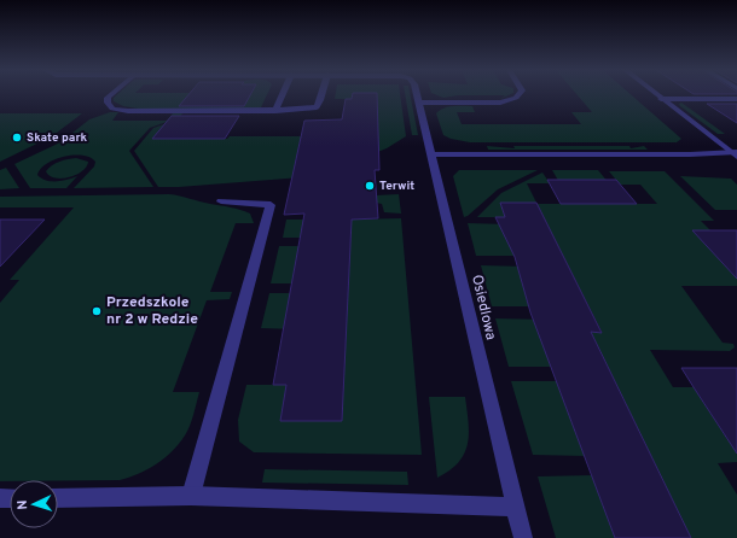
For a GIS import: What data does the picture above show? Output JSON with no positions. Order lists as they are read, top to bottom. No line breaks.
{"streets":{"street":["Osiedlowa"]},"places":["Skate park","Terwit","Przedszkole nr 2 w Redzie"],"north":"left"}
